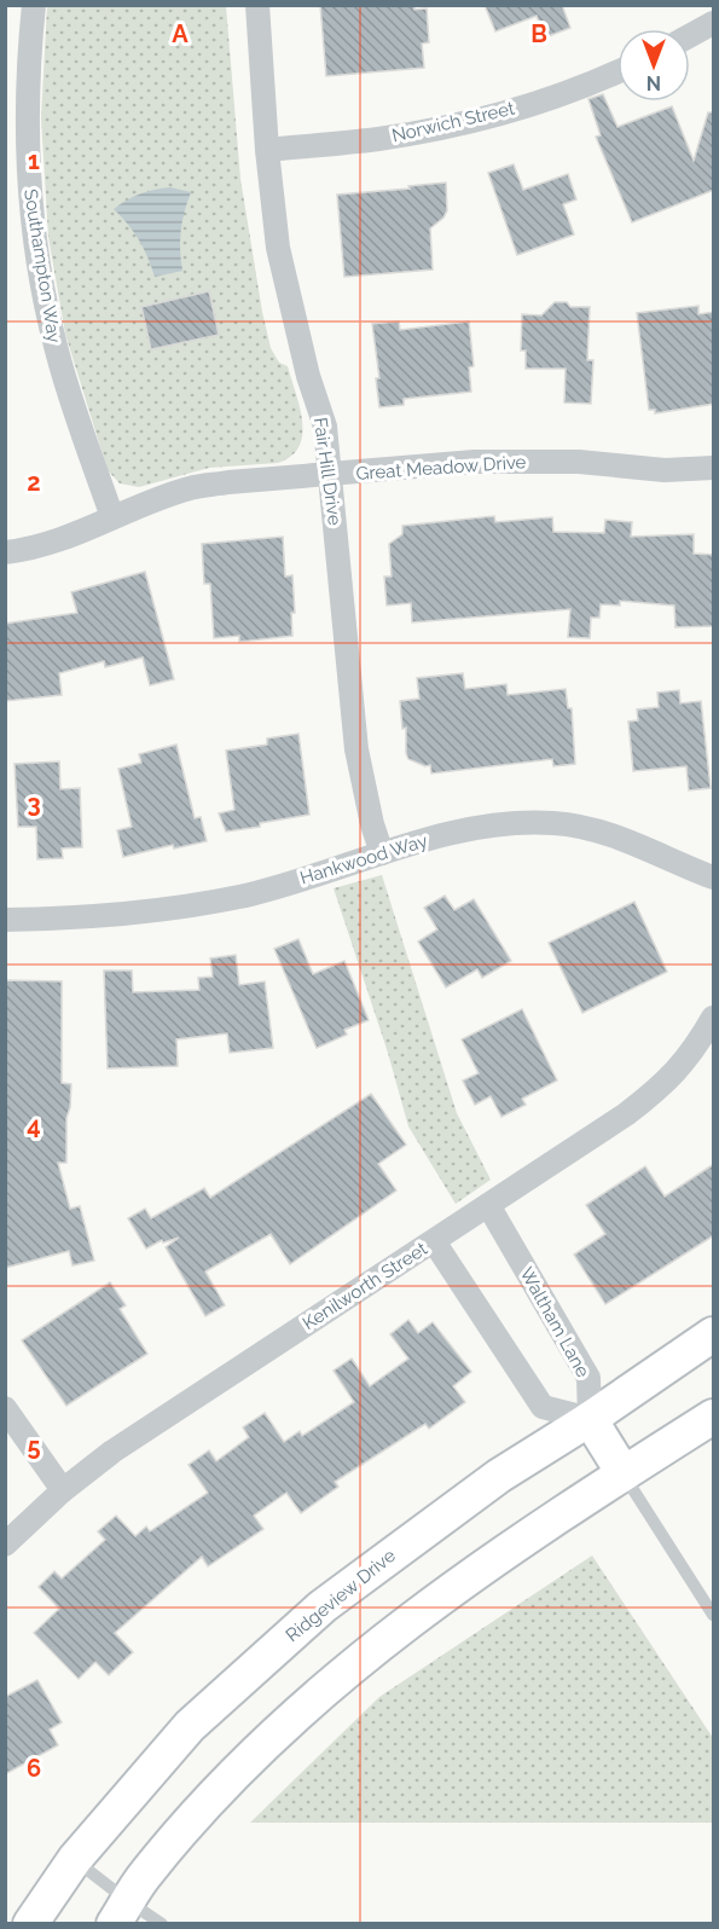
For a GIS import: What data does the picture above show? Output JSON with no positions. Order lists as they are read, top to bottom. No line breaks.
{"streets":{"main road":["Ridgeview Drive"],"street":["Norwich Street","Southampton Way","Great Meadow Drive","Fair Hill Drive","Hankwood Way","Kenilworth Street","Waltham Lane"]},"crossings":[["Norwich Street","Fair Hill Drive"],["Southampton Way","Great Meadow Drive"],["Great Meadow Drive","Fair Hill Drive"],["Fair Hill Drive","Hankwood Way"],["Kenilworth Street","Waltham Lane"],["Waltham Lane","Ridgeview Drive"]],"north":"bottom","grid":{"columns":["A","B"],"rows":["1","2","3","4","5","6"]}}
